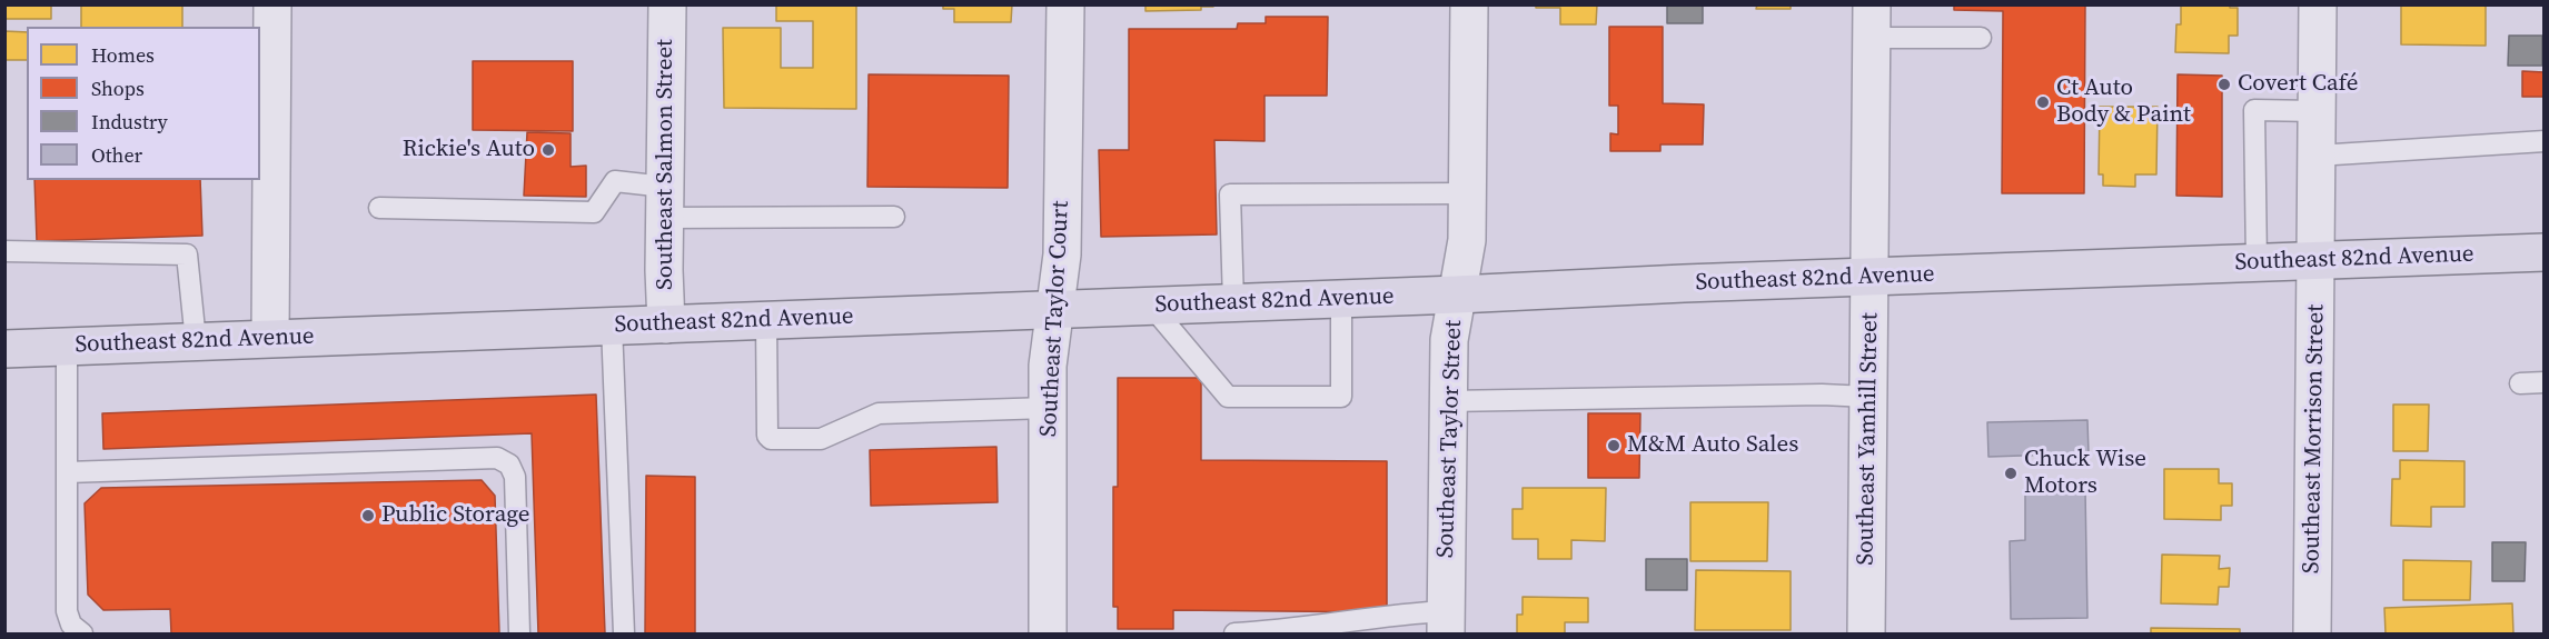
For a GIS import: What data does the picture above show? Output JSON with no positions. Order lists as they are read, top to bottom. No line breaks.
{"streets":{"main road":["Southeast 82nd Avenue"],"street":["Southeast Salmon Street","Southeast Taylor Court","Southeast Taylor Street","Southeast Yamhill Street","Southeast Morrison Street"]},"crossings":[["Southeast Salmon Street","Southeast 82nd Avenue"],["Southeast 82nd Avenue","Southeast Taylor Court"],["Southeast 82nd Avenue","Southeast Taylor Street"],["Southeast 82nd Avenue","Southeast Yamhill Street"],["Southeast 82nd Avenue","Southeast Morrison Street"]],"places":["Covert Café","Ct Auto Body & Paint","Rickie's Auto","M&M Auto Sales","Chuck Wise Motors","Public Storage"],"legend":["Homes","Shops","Industry","Other"]}
